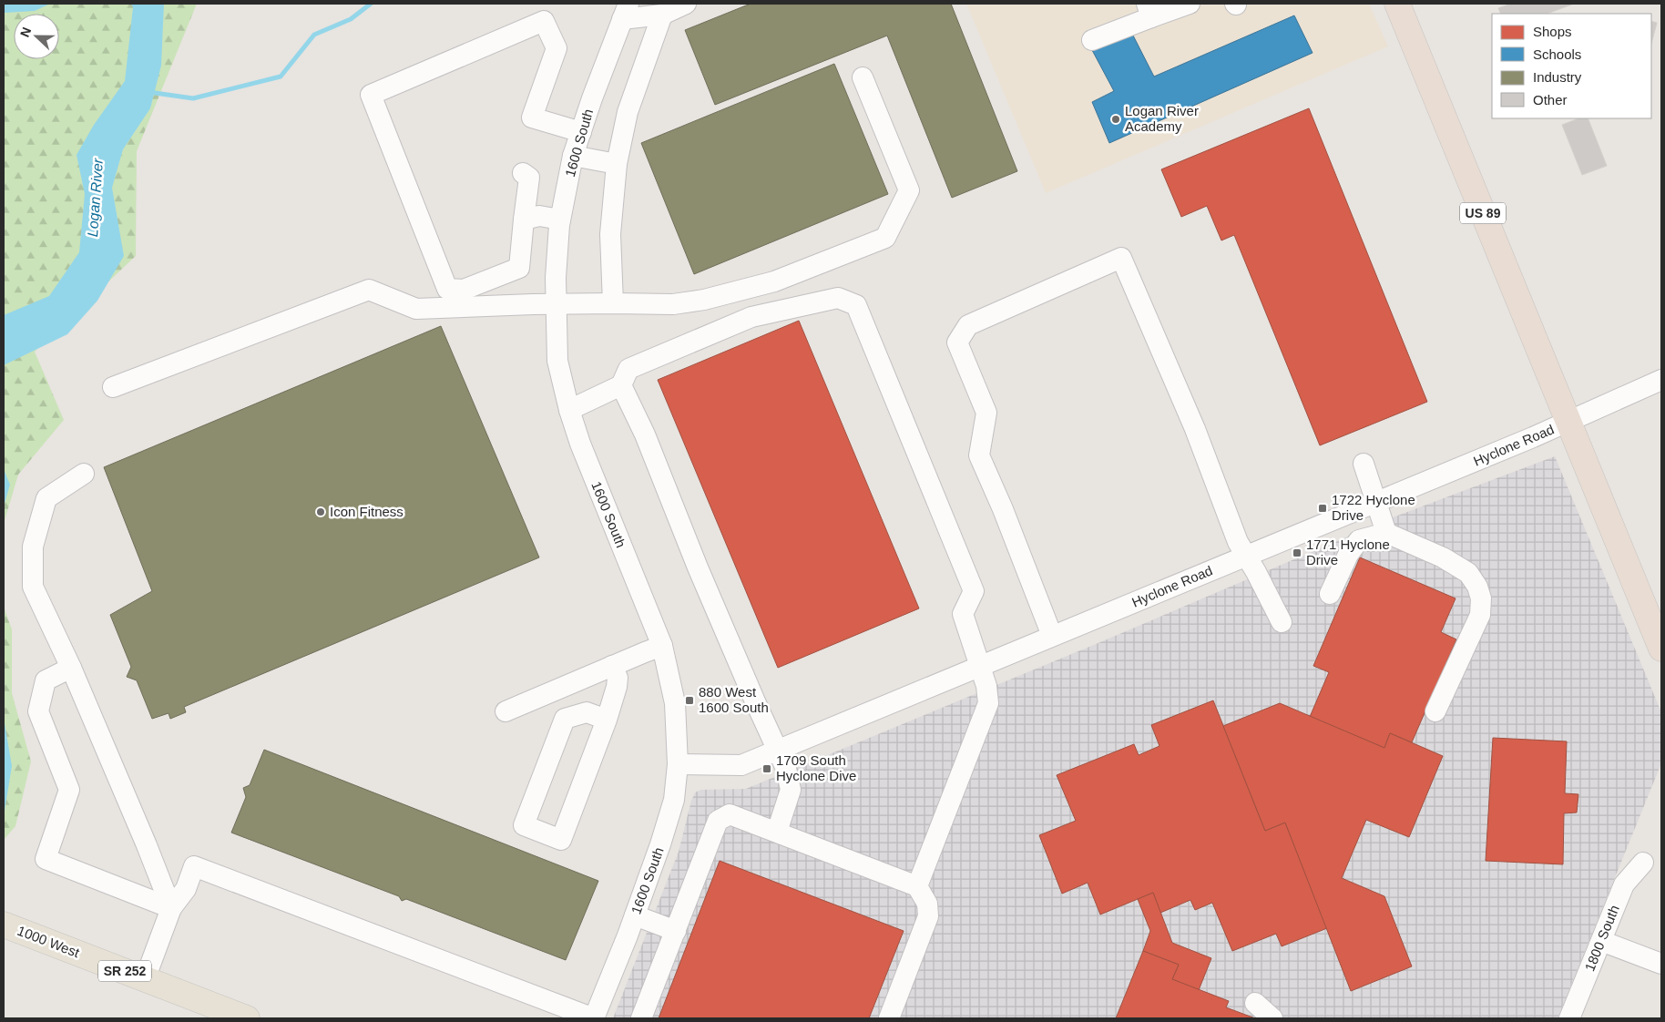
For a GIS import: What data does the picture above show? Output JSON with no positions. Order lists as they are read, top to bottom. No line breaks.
{"streets":{"highway":["US 89"],"main road":["1000 West","SR 252"],"street":["1600 South","Hyclone Road","1800 South"]},"crossings":[["1600 South","Hyclone Road"],["US 89","Hyclone Road"]],"water":["Logan River"],"places":{"other":["Logan River Academy","Icon Fitness"],"transit":["1722 Hyclone Drive","1771 Hyclone Drive","880 West 1600 South","1709 South Hyclone Dive"]},"legend":["Shops","Schools","Industry","Other"],"north":"left"}
